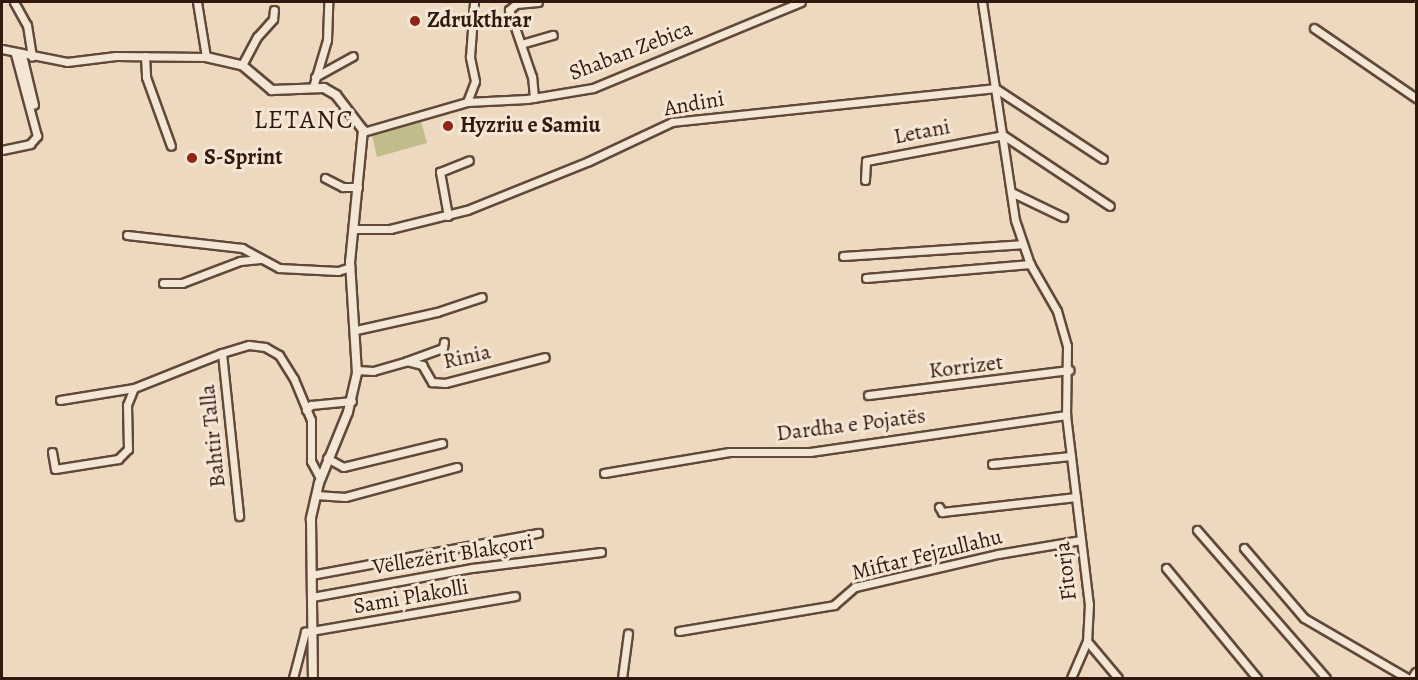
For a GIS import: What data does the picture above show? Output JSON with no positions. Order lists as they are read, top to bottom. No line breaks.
{"streets":{"street":["Shaban Zebica","Andini","Letani","Rinia","Korrizet","Dardha e Pojatës","Bahtir Talla","Vëllezërit Blakçori","Miftar Fejzullahu","Fitorja","Sami Plakolli"]},"crossings":[["Dardha e Pojatës","Fitorja"],["Miftar Fejzullahu","Fitorja"]],"districts":["LETANC"],"places":["Zdrukthrar","Hyzriu e Samiu","S-Sprint"]}
